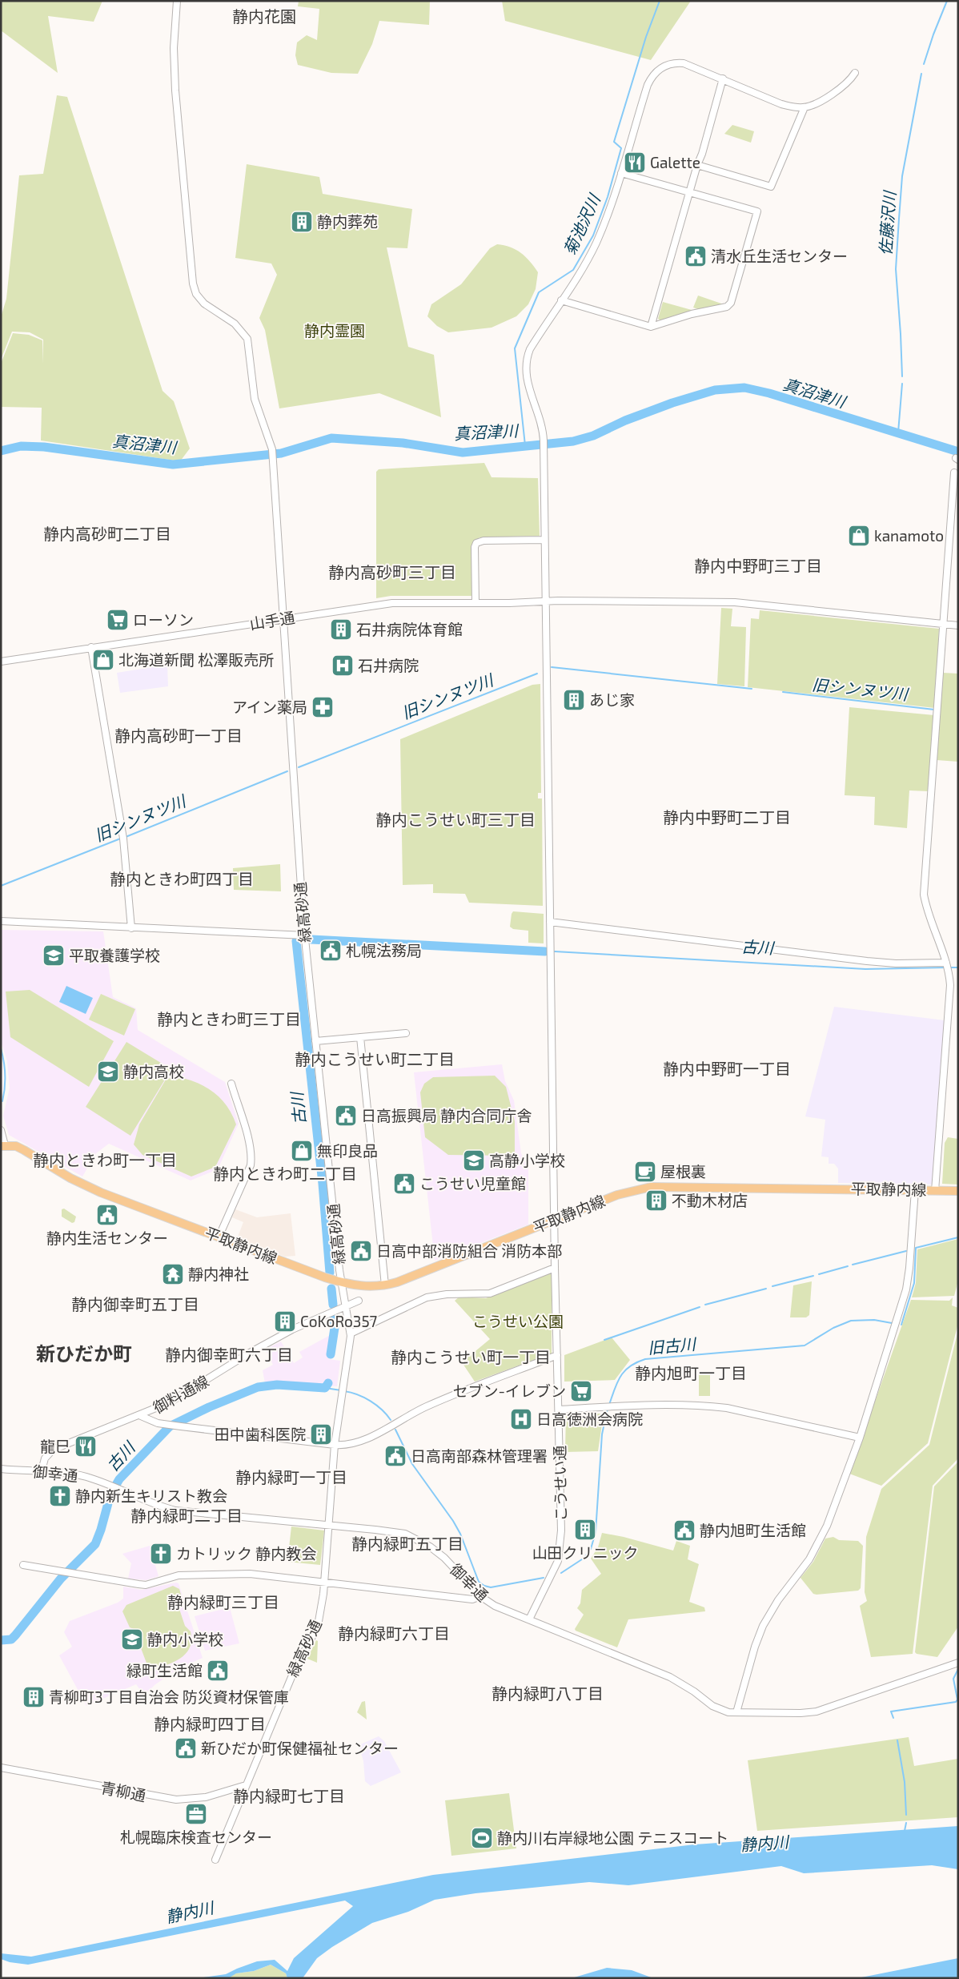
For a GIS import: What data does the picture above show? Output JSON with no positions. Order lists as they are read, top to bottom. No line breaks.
{"streets":{"main road":["平取静内線"],"street":["山手通","緑高砂通","御料通線","御幸通","こうせい通","青柳通"]},"crossings":[["山手通","緑高砂通"],["山手通","こうせい通"],["緑高砂通","平取静内線"],["緑高砂通","御料通線"],["緑高砂通","御幸通"],["緑高砂通","青柳通"],["平取静内線","こうせい通"],["御料通線","御幸通"],["御幸通","こうせい通"]],"districts":["静内花園","静内高砂町二丁目","静内中野町三丁目","静内高砂町三丁目","静内高砂町一丁目","静内中野町二丁目","静内こうせい町三丁目","静内ときわ町四丁目","静内ときわ町三丁目","静内こうせい町二丁目","静内中野町一丁目","静内ときわ町一丁目","静内ときわ町二丁目","静内御幸町五丁目","新ひだか町","静内御幸町六丁目","静内こうせい町一丁目","静内旭町一丁目","静内緑町一丁目","静内緑町二丁目","静内緑町五丁目","静内緑町三丁目","静内緑町六丁目","静内緑町八丁目","静内緑町四丁目","静内緑町七丁目"],"water":["佐藤沢川","菊池沢川","真沼津川","旧シンヌツ川","古川","旧古川","静内川"],"parks":["静内霊園","こうせい公園"],"places":{"restaurant":["Galette","龍巳"],"building":["静内葬苑","石井病院体育館","あじ家","不動木材店","CoKoRo357","田中歯科医院","山田クリニック","青柳町3丁目自治会 防災資材保管庫"],"public building":["清水丘生活センター","札幌法務局","日高振興局 静内合同庁舎","こうせい児童館","静内生活センター","日高中部消防組合 消防本部","日高南部森林管理署","静内旭町生活館","緑町生活館","新ひだか町保健福祉センター"],"shop":["kanamoto","北海道新聞 松澤販売所","無印良品"],"supermarket":["ローソン","セブン-イレブン"],"hospital":["石井病院","日高徳洲会病院"],"pharmacy":["アイン薬局"],"school or university":["平取養護学校","静内高校","高静小学校","静内小学校"],"cafe":["屋根裏"],"temple":["靜内神社"],"church":["静内新生キリスト教会","カトリック 静内教会"],"office":["札幌臨床検査センター"],"sports":["静内川右岸緑地公園 テニスコート"]}}
